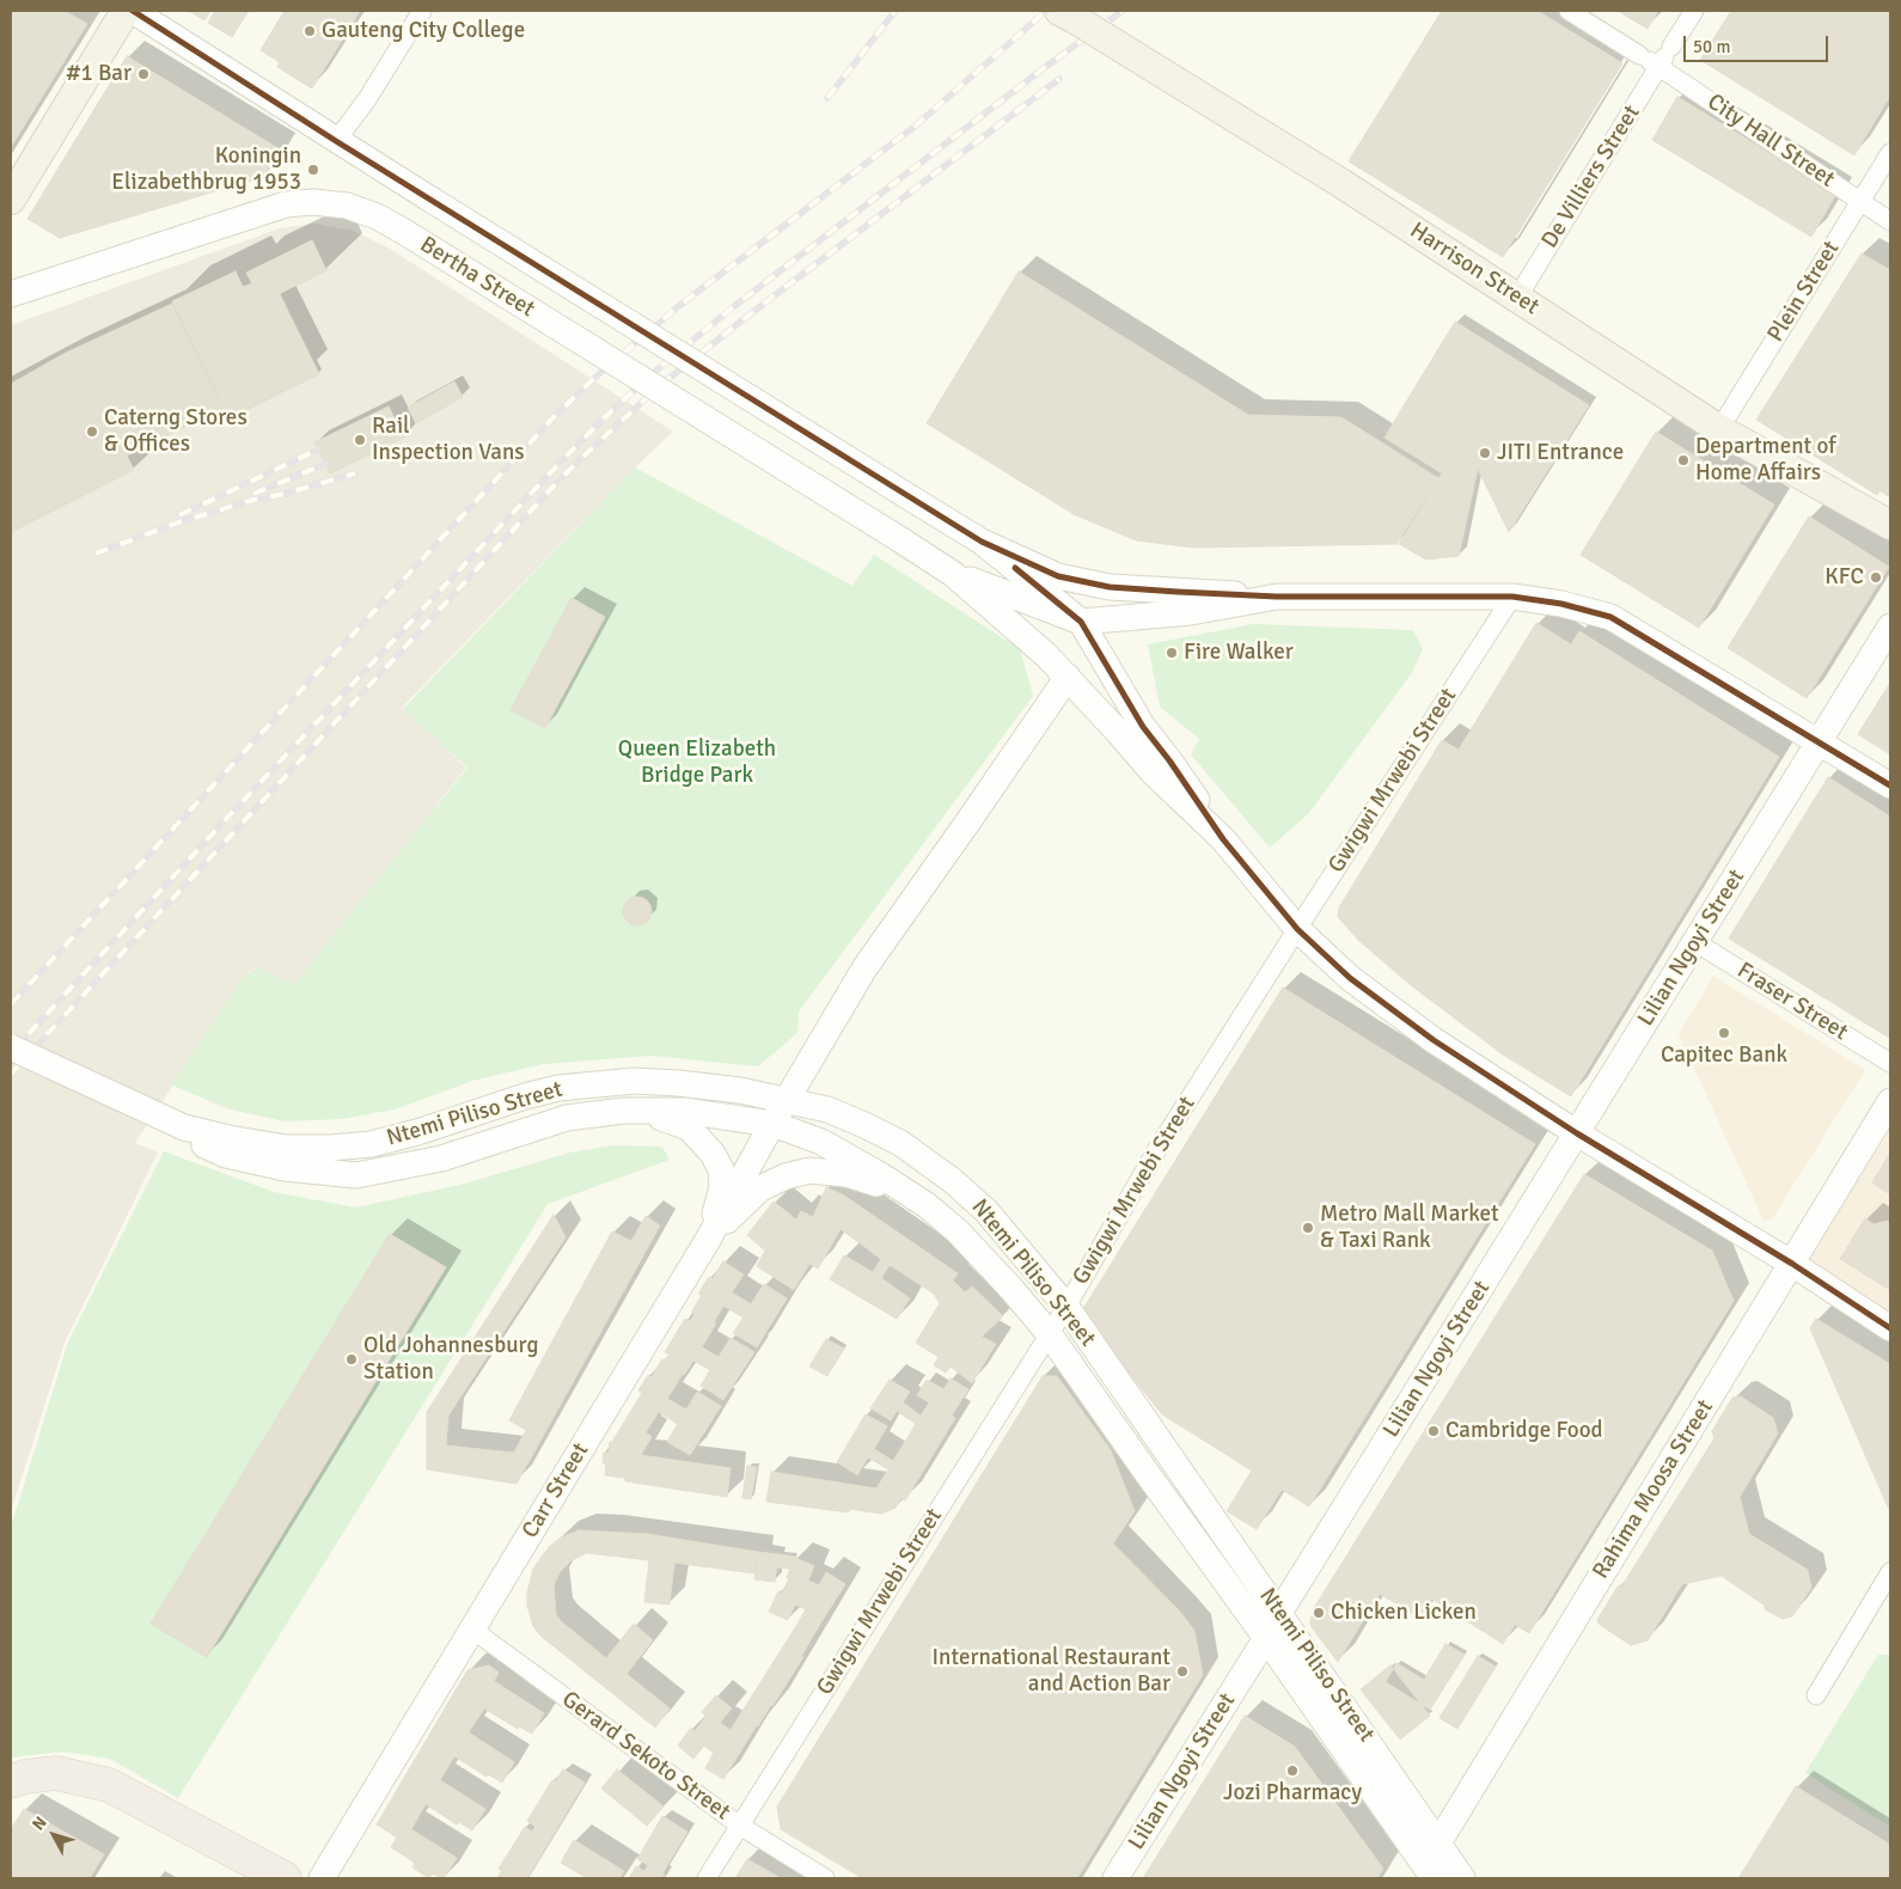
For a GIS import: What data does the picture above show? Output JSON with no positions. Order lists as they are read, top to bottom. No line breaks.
{"streets":{"main road":["Harrison Street"],"street":["City Hall Street","De Villiers Street","Bertha Street","Plein Street","Gwigwi Mrwebi Street","Lilian Ngoyi Street","Fraser Street","Ntemi Piliso Street","Rahima Moosa Street","Carr Street","Gerard Sekoto Street"]},"crossings":[["City Hall Street","De Villiers Street"],["City Hall Street","Plein Street"],["De Villiers Street","Harrison Street"],["Harrison Street","Plein Street"],["Gwigwi Mrwebi Street","Ntemi Piliso Street"],["Gwigwi Mrwebi Street","Gerard Sekoto Street"],["Lilian Ngoyi Street","Fraser Street"],["Lilian Ngoyi Street","Ntemi Piliso Street"],["Ntemi Piliso Street","Rahima Moosa Street"],["Ntemi Piliso Street","Carr Street"],["Carr Street","Gerard Sekoto Street"]],"parks":["Queen Elizabeth Bridge Park"],"places":["Gauteng City College","#1 Bar","Koningin Elizabethbrug 1953","Caterng Stores & Offices","Rail Inspection Vans","JITI Entrance","Department of Home Affairs","KFC","Fire Walker","Capitec Bank","Metro Mall Market & Taxi Rank","Old Johannesburg Station","Cambridge Food","Chicken Licken","International Restaurant and Action Bar","Jozi Pharmacy"],"scale_bar":"50 m","north":"top left"}
